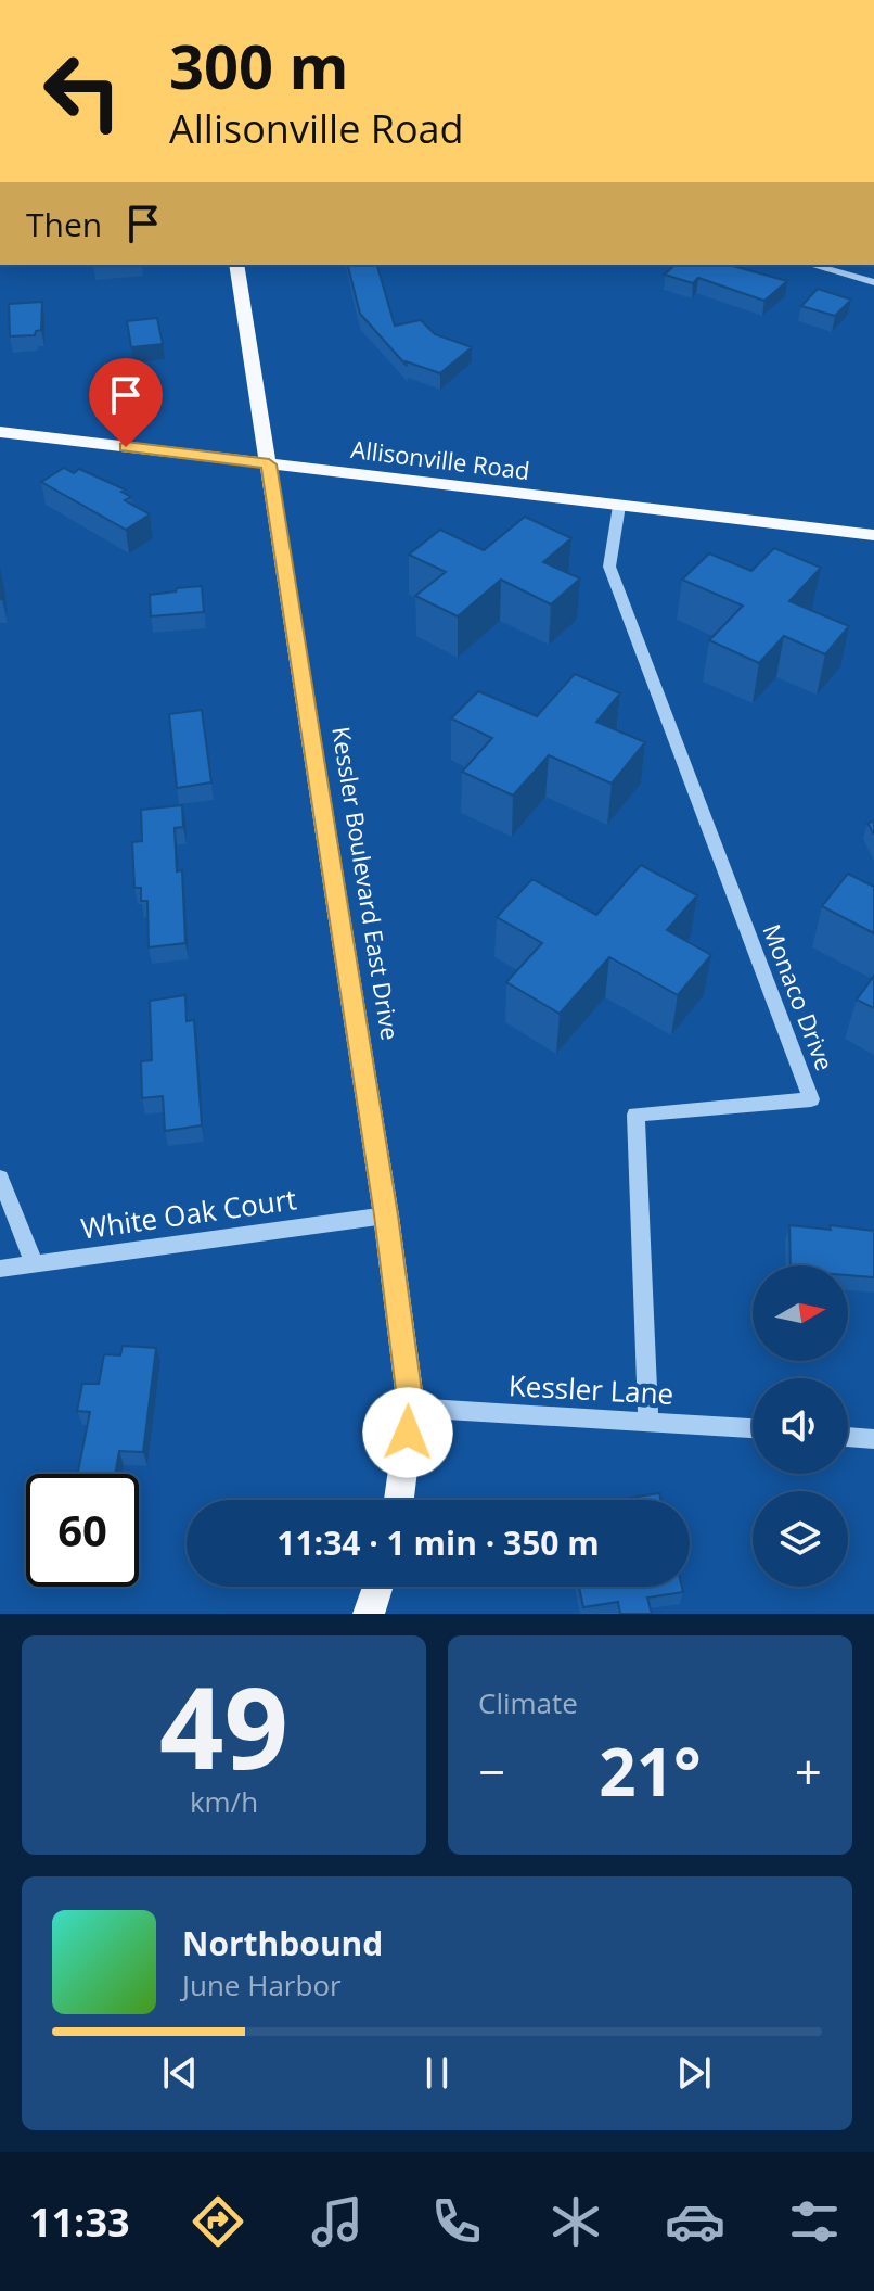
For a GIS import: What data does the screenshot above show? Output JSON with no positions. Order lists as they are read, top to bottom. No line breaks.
{"streets":{"main road":["Allisonville Road","Kessler Boulevard East Drive"],"street":["Monaco Drive","White Oak Court","Kessler Lane"]},"crossings":[["Allisonville Road","Kessler Boulevard East Drive"],["Allisonville Road","Monaco Drive"],["Kessler Boulevard East Drive","White Oak Court"],["Kessler Boulevard East Drive","Kessler Lane"],["Monaco Drive","Kessler Lane"]],"north":"right","page":{"turn":["300 m","Allisonville Road"],"then":"Then","limit":"60","trip":"11:34 · 1 min · 350 m","tile":[["49","km/h"],"Climate"],"heat":["−","21°","+"],"song":["Northbound","June Harbor"],"tabs":"11:33"}}
